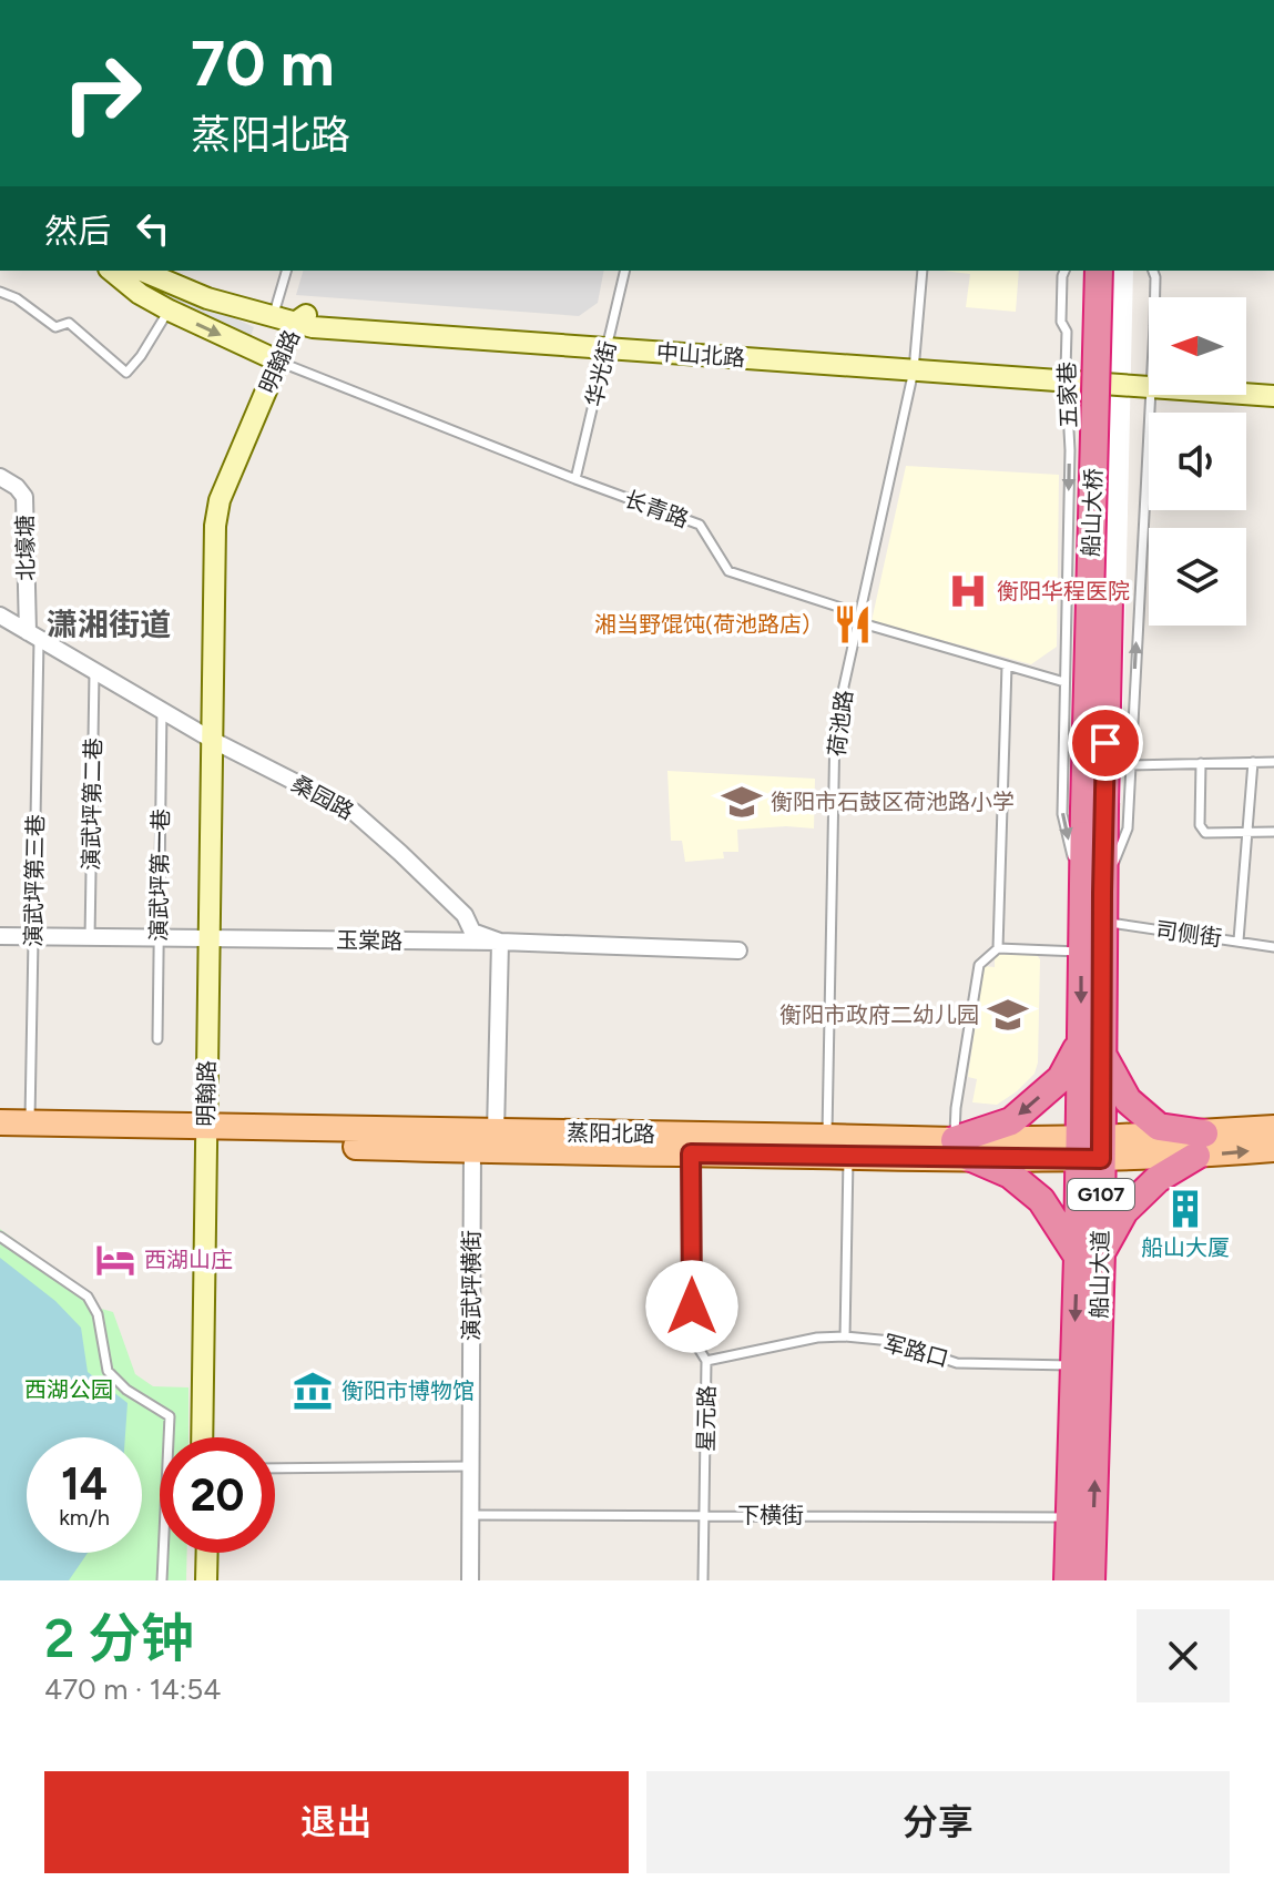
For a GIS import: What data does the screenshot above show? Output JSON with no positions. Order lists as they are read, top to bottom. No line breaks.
{"streets":{"highway":["船山大桥","G107","船山大道"],"main road":["中山北路","明翰路","蒸阳北路"],"street":["北壕塘","桑园路","玉棠路","演武坪横街"],"lane":["华光街","五家巷","长青路","荷池路","演武坪第二巷","演武坪第一巷","演武坪第三巷","司侧街","军路口","星元路","下横街"]},"crossings":[["中山北路","明翰路"],["中山北路","华光街"],["中山北路","五家巷"],["中山北路","荷池路"],["明翰路","长青路"],["明翰路","桑园路"],["明翰路","玉棠路"],["明翰路","蒸阳北路"],["华光街","长青路"],["五家巷","长青路"],["五家巷","船山大道"],["长青路","荷池路"],["船山大桥","船山大道"],["北壕塘","桑园路"],["北壕塘","演武坪第三巷"],["荷池路","蒸阳北路"],["桑园路","演武坪第二巷"],["桑园路","演武坪第一巷"],["桑园路","演武坪第三巷"],["桑园路","玉棠路"],["演武坪第二巷","玉棠路"],["演武坪第一巷","玉棠路"],["演武坪第三巷","玉棠路"],["演武坪第三巷","蒸阳北路"],["司侧街","船山大道"],["蒸阳北路","船山大道"],["蒸阳北路","演武坪横街"],["蒸阳北路","星元路"],["船山大道","军路口"],["船山大道","下横街"],["演武坪横街","下横街"],["军路口","星元路"],["星元路","下横街"]],"districts":["潇湘街道"],"parks":["西湖公园"],"places":{"hospital":["衡阳华程医院"],"restaurant":["湘当野馄饨(荷池路店）"],"school or university":["衡阳市石鼓区荷池路小学","衡阳市政府二幼儿园"],"building":["船山大厦"],"hotel":["西湖山庄"],"museum":["衡阳市博物馆"]},"north":"left","page":{"turn":["70 m","蒸阳北路"],"then":"然后","speed":"14 km/h","limit":"20","heading":["2 分钟","470 m · 14:54"],"buttons":["退出","分享"]}}
